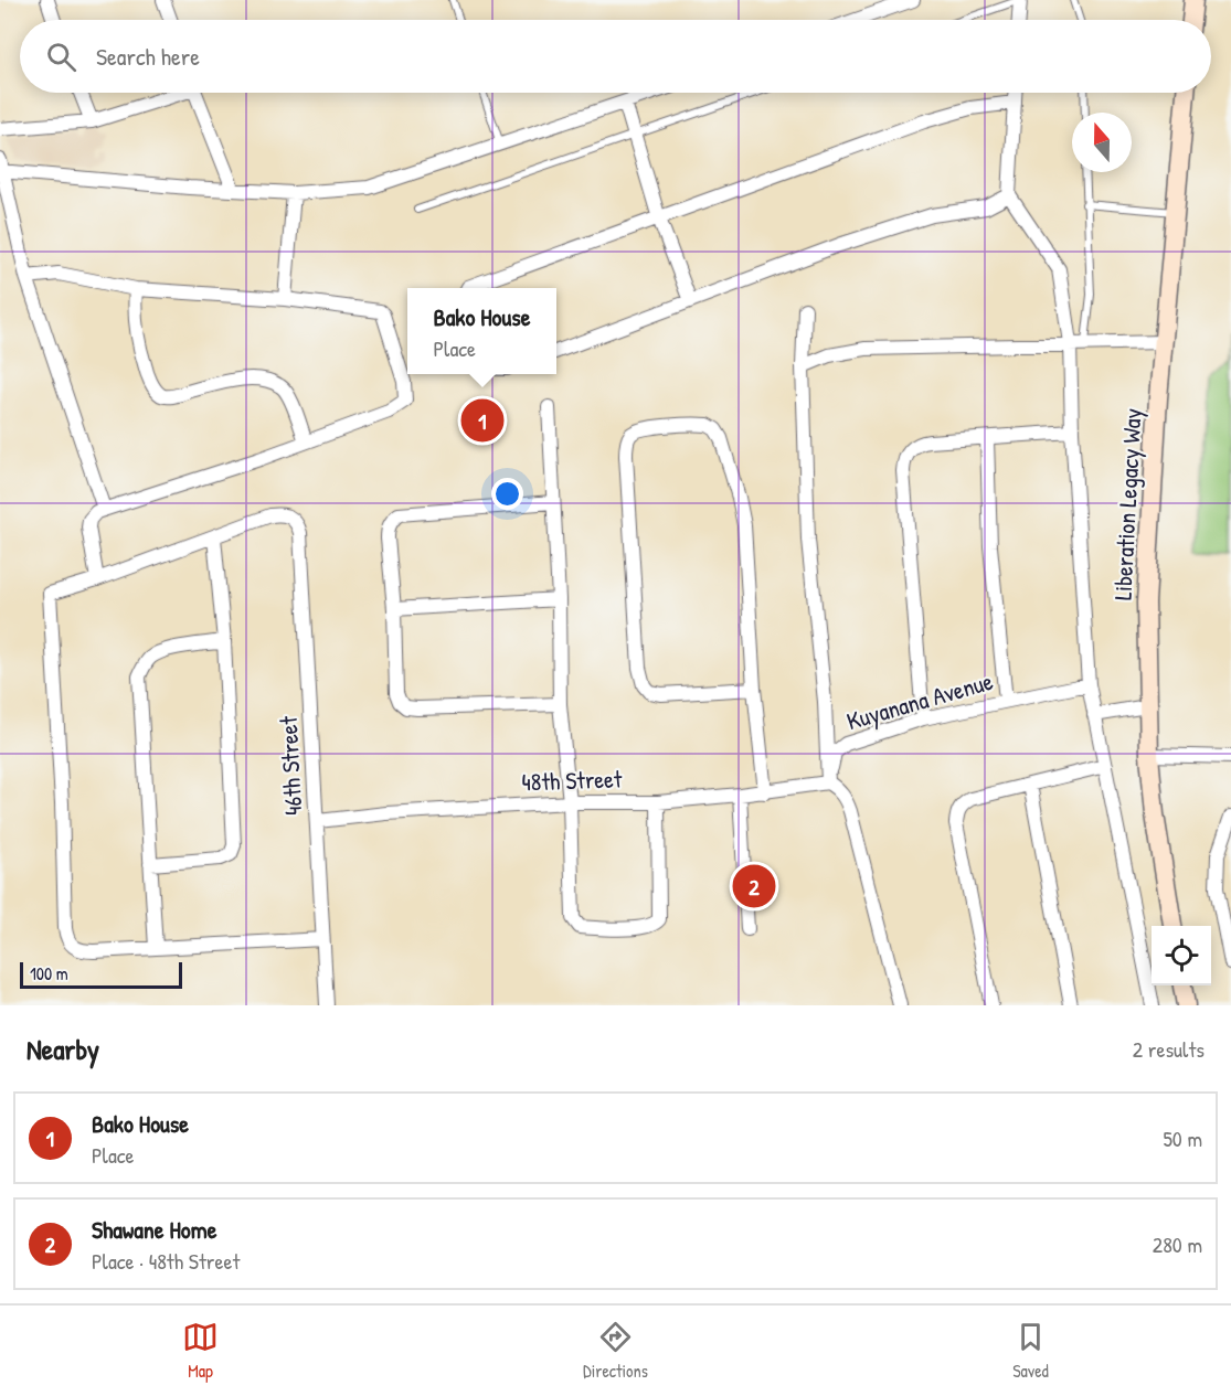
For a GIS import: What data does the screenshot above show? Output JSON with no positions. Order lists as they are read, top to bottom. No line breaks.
{"streets":{"main road":["Liberation Legacy Way"],"street":["Kuyanana Avenue","46th Street","48th Street"]},"crossings":[["Kuyanana Avenue","48th Street"],["46th Street","48th Street"]],"scale_bar":"100 m","north":"top","page":{"search":"Search here","popup":["Bako House","Place"],"pins":["1","2"],"scale":"100 m","heading":["Nearby","2 results"],"list":[{"mark":"1","name":"Bako House","note":"Place","value":"50 m"},{"mark":"2","name":"Shawane Home","note":"Place · 48th Street","value":"280 m"}],"nav":["Map","Directions","Saved"]}}
